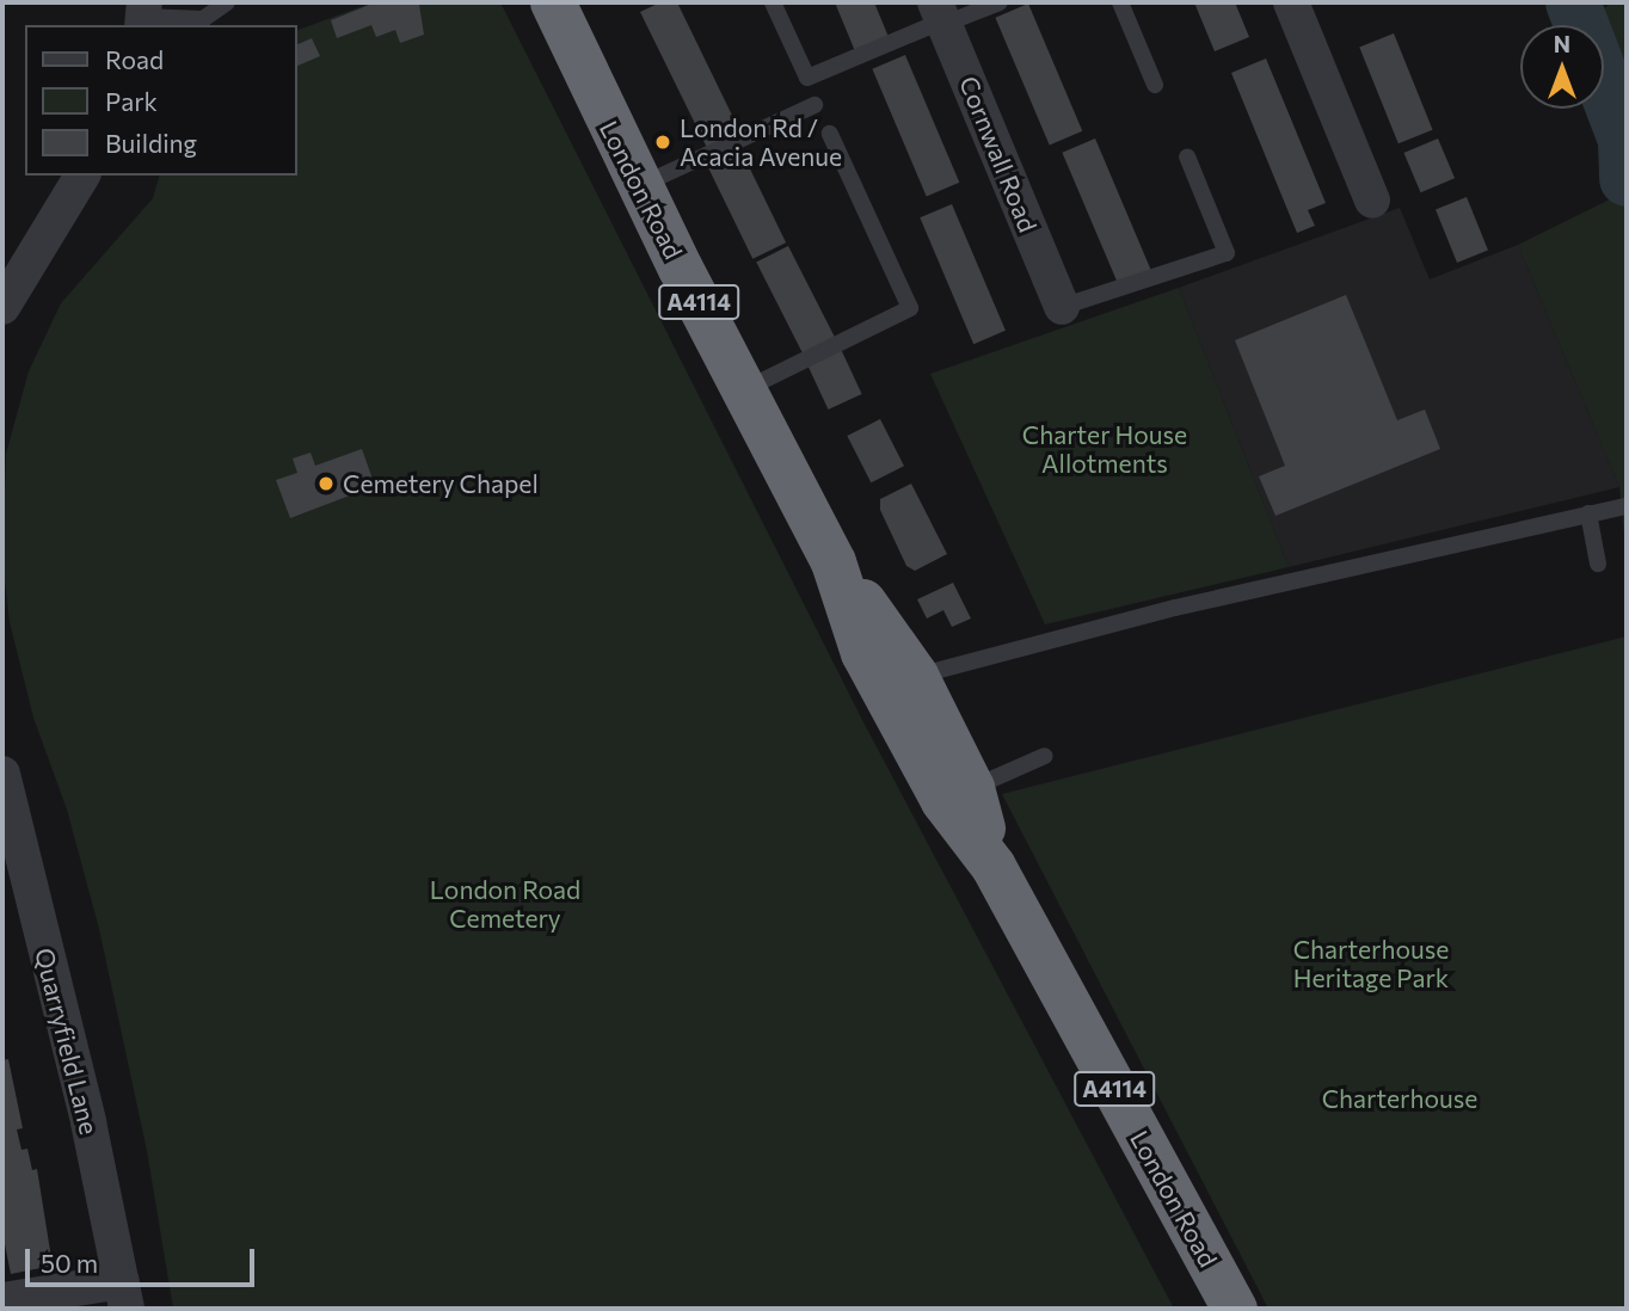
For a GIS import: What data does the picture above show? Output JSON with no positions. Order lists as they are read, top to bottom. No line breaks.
{"streets":{"highway":["London Road","A4114"],"street":["Cornwall Road","Quarryfield Lane"]},"parks":["Charter House Allotments","London Road Cemetery","Charterhouse Heritage Park","Charterhouse"],"places":["London Rd / Acacia Avenue","Cemetery Chapel"],"legend":["Road","Park","Building"],"scale_bar":"50 m","north":"top"}
